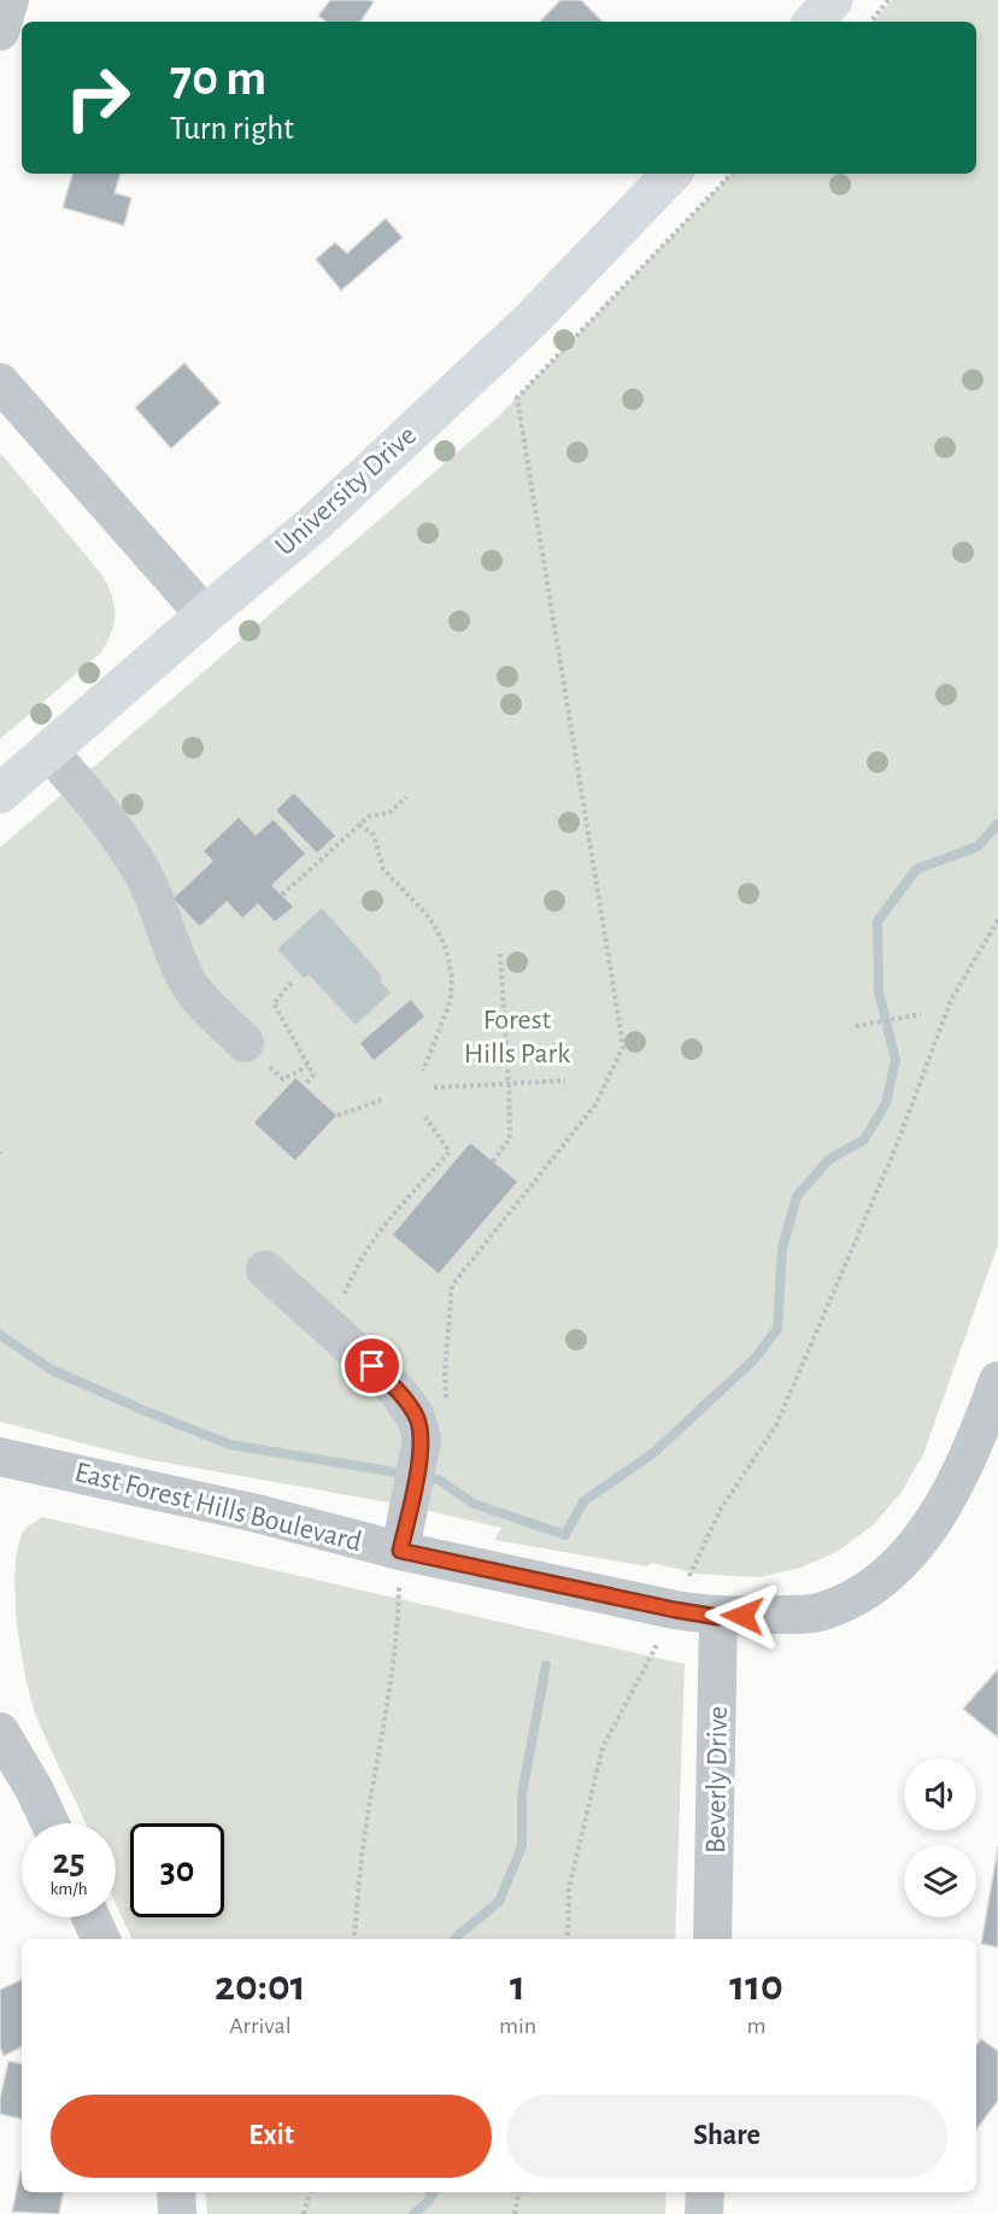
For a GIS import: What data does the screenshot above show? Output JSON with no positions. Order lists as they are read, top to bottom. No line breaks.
{"streets":{"main road":["University Drive"],"street":["East Forest Hills Boulevard","Beverly Drive"]},"crossings":[["East Forest Hills Boulevard","Beverly Drive"]],"parks":["Forest Hills Park"],"page":{"turn":["70 m","Turn right"],"speed":"25 km/h","limit":"30","eta":["20:01","Arrival","1","min","110","m"],"buttons":["Exit","Share"]}}
